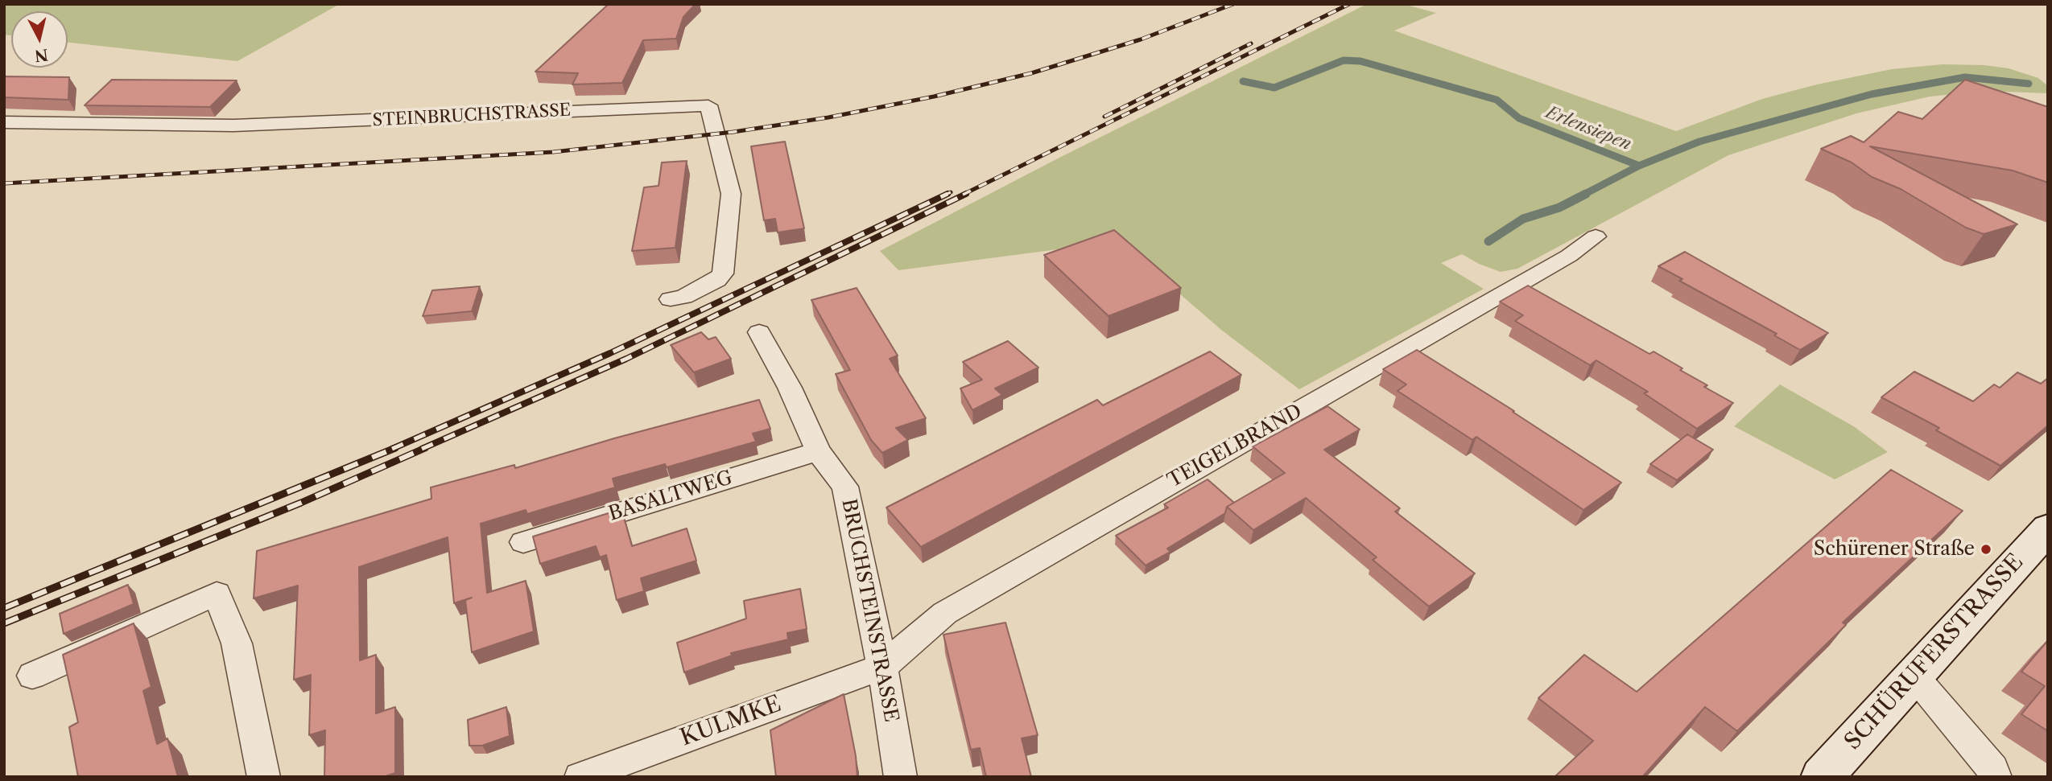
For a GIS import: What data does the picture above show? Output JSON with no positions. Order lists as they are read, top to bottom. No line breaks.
{"streets":{"main road":["SCHÜRUFERSTRASSE"],"street":["STEINBRUCHSTRASSE","TEIGELBRAND","BASALTWEG","BRUCHSTEINSTRASSE","KULMKE"]},"crossings":[["TEIGELBRAND","BRUCHSTEINSTRASSE"],["TEIGELBRAND","KULMKE"],["BASALTWEG","BRUCHSTEINSTRASSE"],["BRUCHSTEINSTRASSE","KULMKE"]],"water":["Erlensiepen"],"places":["Schürener Straße"],"north":"bottom"}
